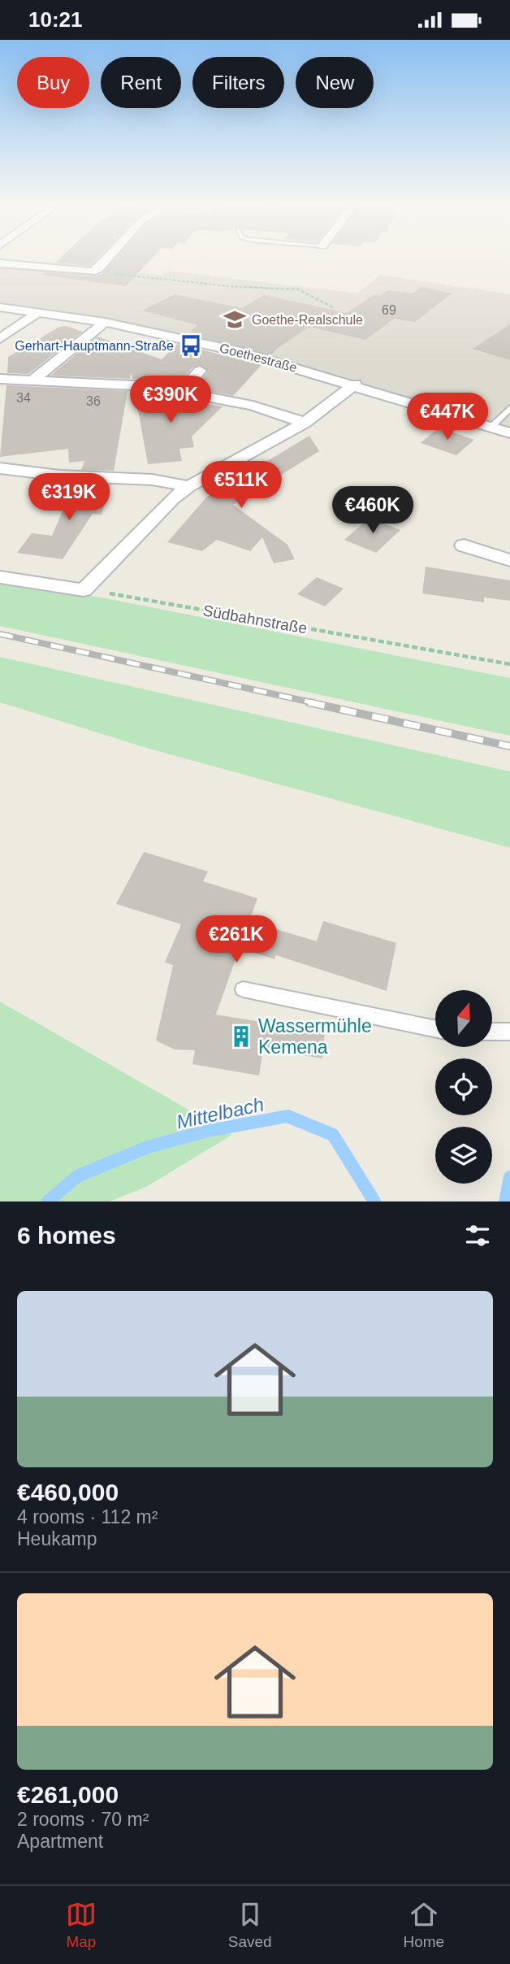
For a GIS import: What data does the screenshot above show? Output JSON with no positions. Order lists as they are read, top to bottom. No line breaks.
{"streets":{"street":["Goethestraße"],"path":["Südbahnstraße"]},"water":["Mittelbach"],"places":{"school or university":["Goethe-Realschule"],"bus stop":["Gerhart-Hauptmann-Straße"],"building":["Wassermühle Kemena"]},"house_numbers":["69","34","36"],"north":"top","page":{"status":"10:21","chip":["Buy","Rent","Filters","New"],"price":["€390K","€447K","€511K","€319K","€460K","€261K"],"heading":"6 homes","list":[{"name":"€460,000","note":"4 rooms · 112 m² · Heukamp"},{"name":"€261,000","note":"2 rooms · 70 m² · Apartment"}],"tabs":["Map","Saved","Home"]}}
